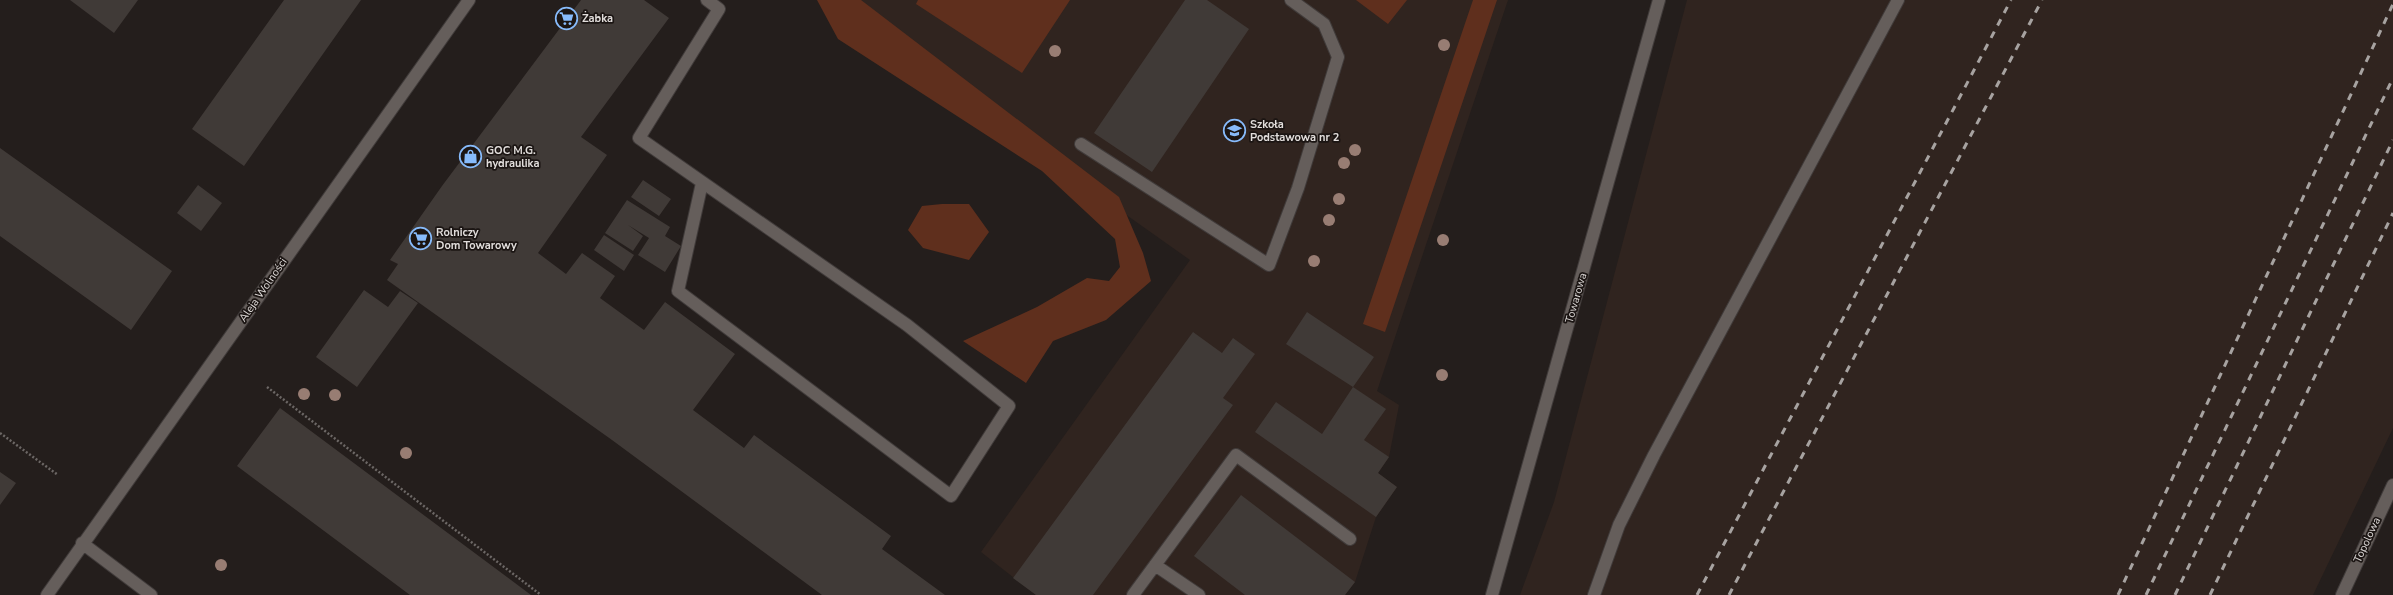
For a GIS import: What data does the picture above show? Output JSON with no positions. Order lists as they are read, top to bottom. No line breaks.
{"streets":{"street":["Aleja Wolności","Towarowa","Topolowa"]},"places":{"supermarket":["Żabka","Rolniczy Dom Towarowy"],"school or university":["Szkoła Podstawowa nr 2"],"shop":["GOC M.G. hydraulika"]}}
